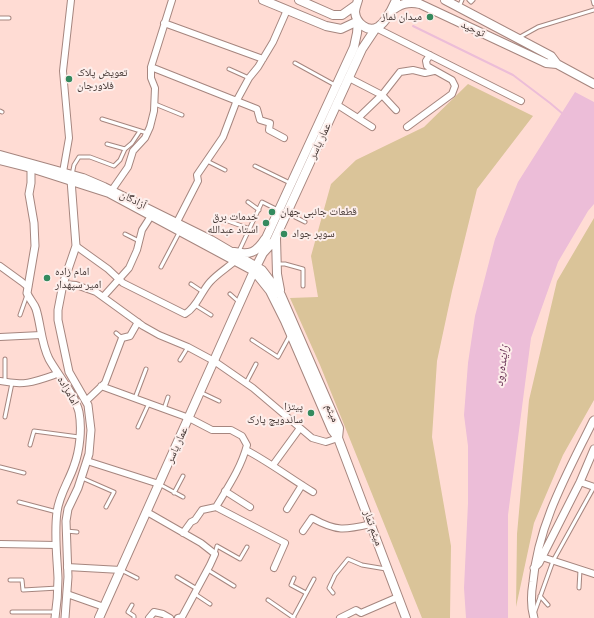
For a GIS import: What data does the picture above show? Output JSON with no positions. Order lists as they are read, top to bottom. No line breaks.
{"streets":{"main road":["توحید","عمار یاسر","آزادگان","میثم","میثم تمار"],"street":["امامزاده"]},"crossings":[["عمار یاسر","آزادگان"],["عمار یاسر","میثم"],["آزادگان","امامزاده"],["آزادگان","میثم"],["میثم","میثم تمار"]],"water":["زاینده‌رود"],"places":["میدان نماز","تعویض پلاک فلاورجان","قطعات جانبی جهان","خدمات برق استاد عبدالله","سوپر جواد","امام زاده امیر سپهدار","پیتزا ساندویچ پارک"]}
